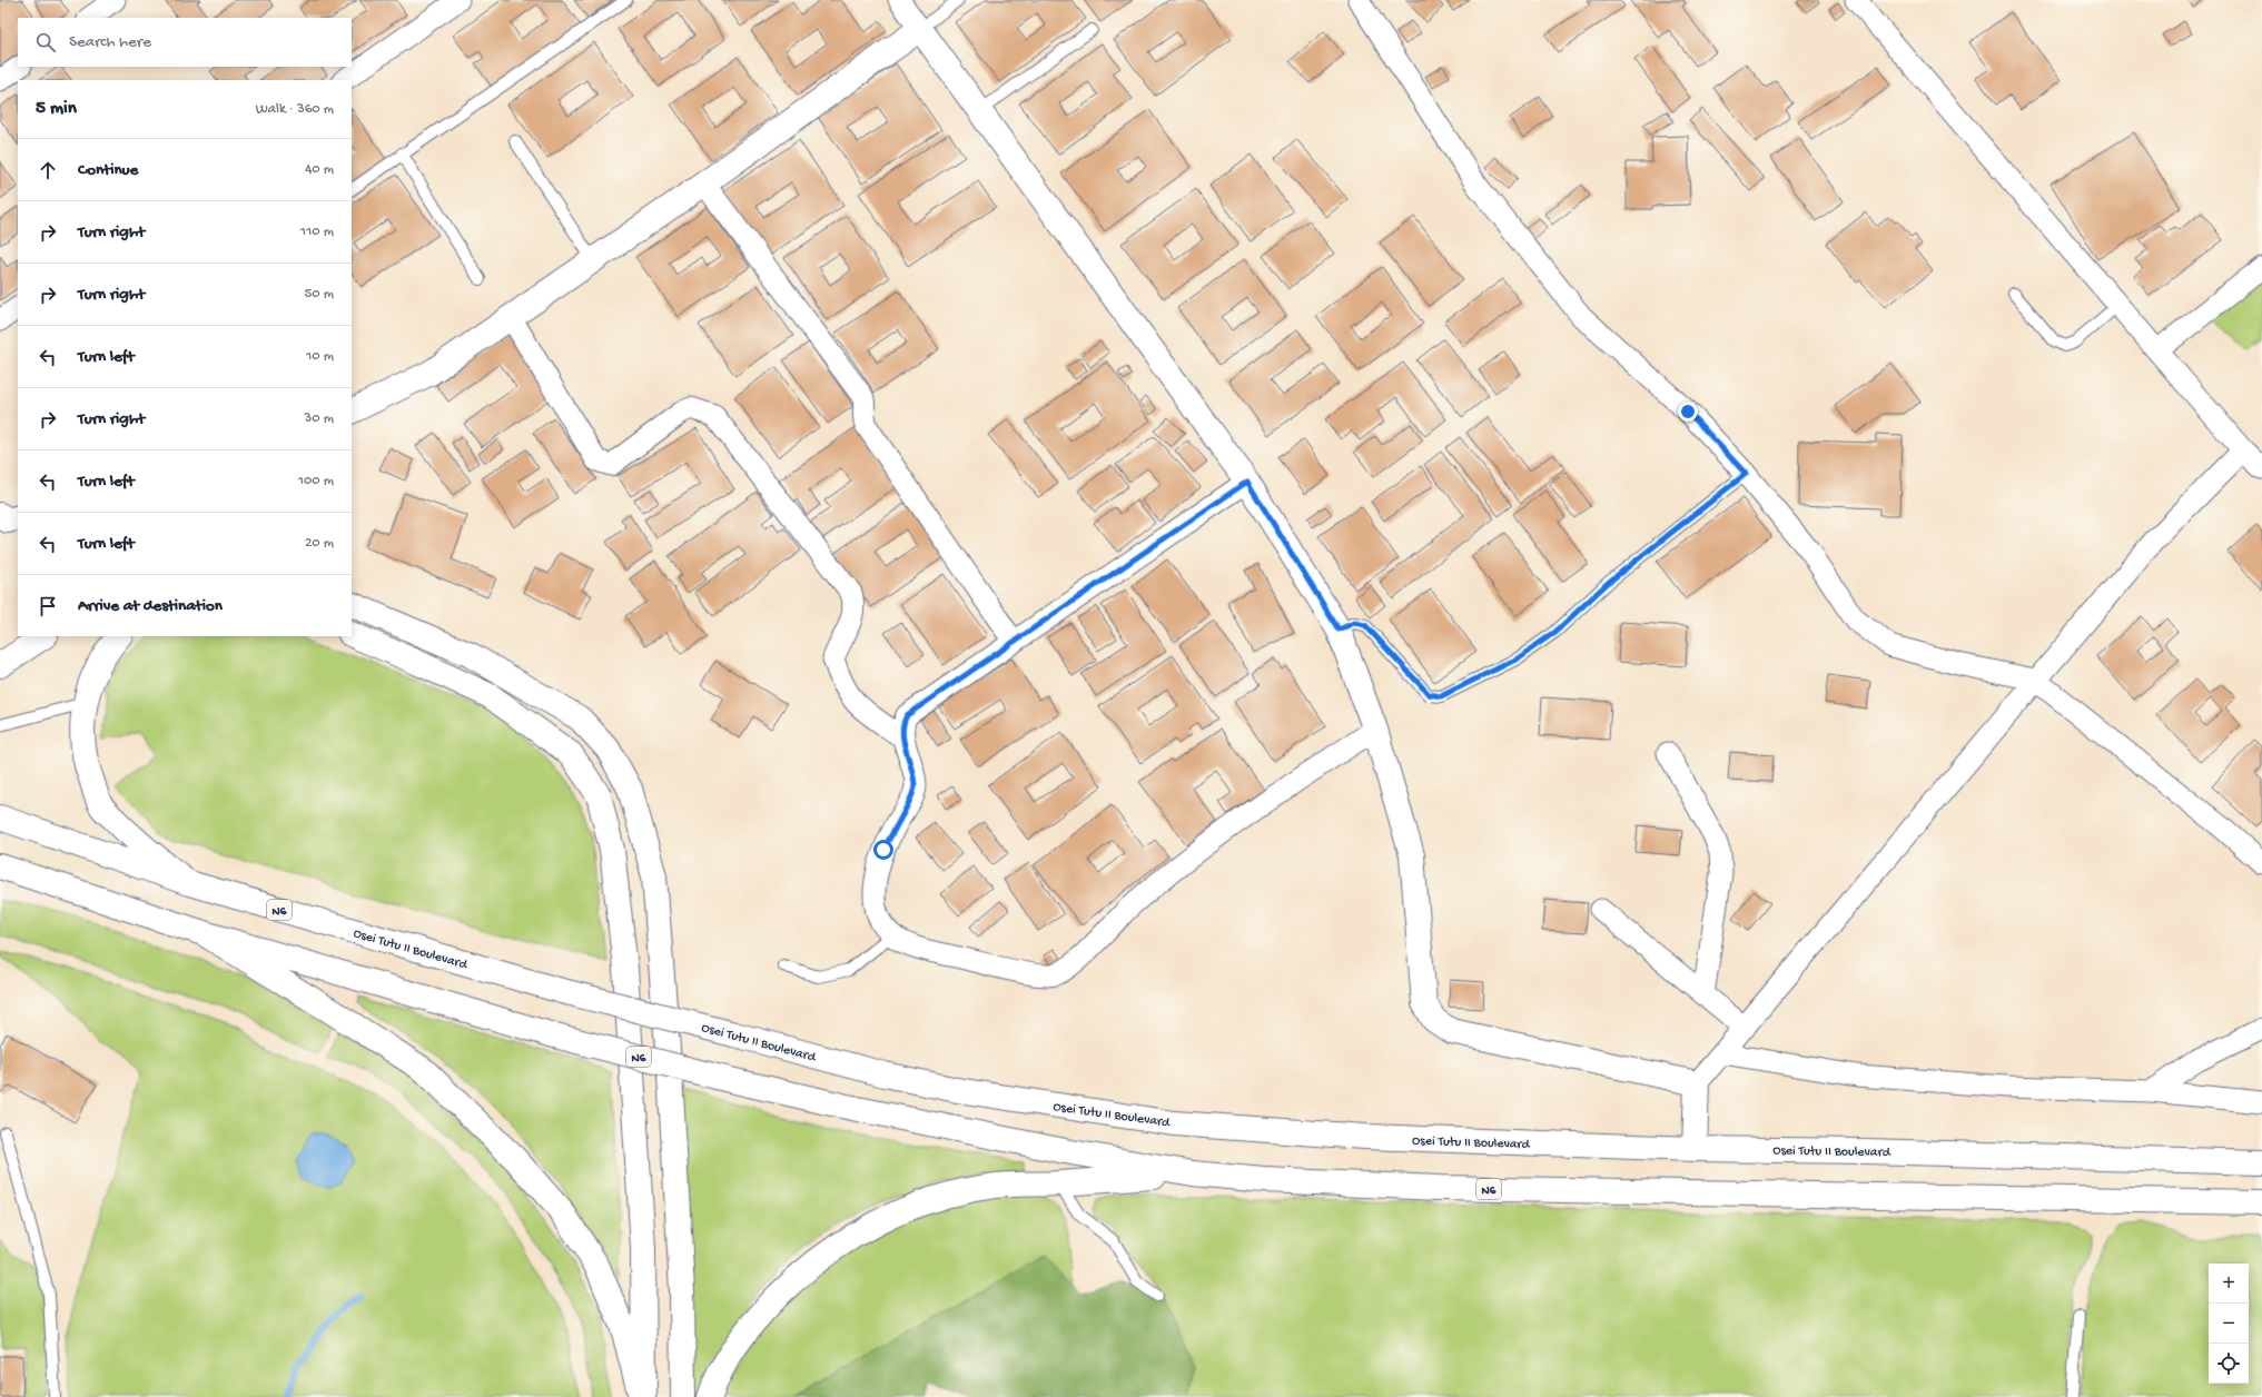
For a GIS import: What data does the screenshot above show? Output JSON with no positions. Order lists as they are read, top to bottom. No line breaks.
{"streets":{"main road":["N6","Osei Tutu II Boulevard"]},"page":{"search":"Search here","heading":["5 min","Walk · 360 m"],"list":[["Continue","40 m"],["Turn right","110 m"],["Turn right","50 m"],["Turn left","10 m"],["Turn right","30 m"],["Turn left","100 m"],["Turn left","20 m"],"Arrive at destination"],"map_buttons":["+","−"]}}
